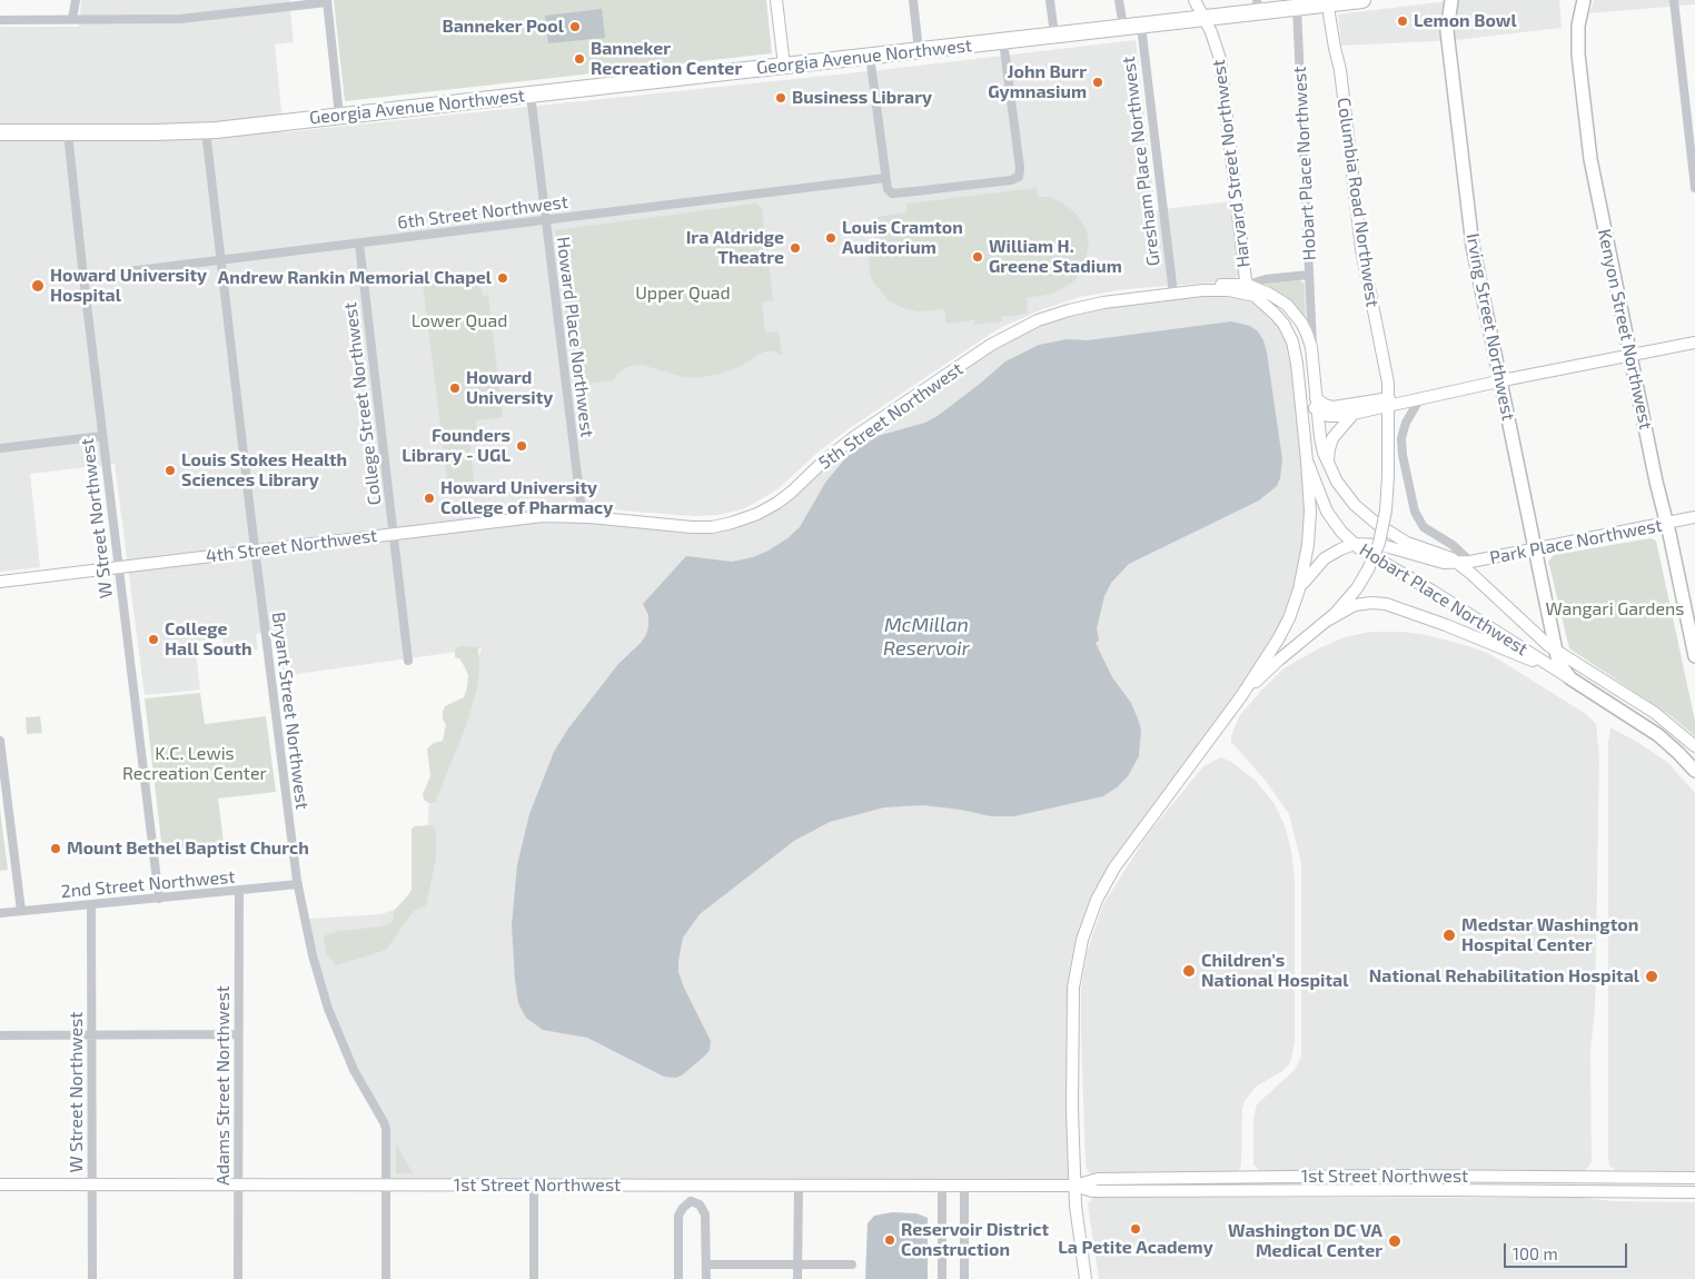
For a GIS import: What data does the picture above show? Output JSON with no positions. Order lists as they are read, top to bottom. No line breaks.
{"streets":{"highway":["Georgia Avenue Northwest"],"main road":["Irving Street Northwest","Kenyon Street Northwest"],"street":["Gresham Place Northwest","Harvard Street Northwest","Hobart Place Northwest","Columbia Road Northwest","6th Street Northwest","Howard Place Northwest","College Street Northwest","5th Street Northwest","W Street Northwest","Park Place Northwest","4th Street Northwest","Bryant Street Northwest","2nd Street Northwest","Adams Street Northwest","1st Street Northwest"]},"crossings":[["Georgia Avenue Northwest","Gresham Place Northwest"],["Georgia Avenue Northwest","Harvard Street Northwest"],["Georgia Avenue Northwest","Hobart Place Northwest"],["Georgia Avenue Northwest","Columbia Road Northwest"],["Georgia Avenue Northwest","Howard Place Northwest"],["Georgia Avenue Northwest","W Street Northwest"],["Georgia Avenue Northwest","Bryant Street Northwest"],["Gresham Place Northwest","5th Street Northwest"],["Harvard Street Northwest","Hobart Place Northwest"],["Harvard Street Northwest","5th Street Northwest"],["Hobart Place Northwest","Irving Street Northwest"],["Hobart Place Northwest","5th Street Northwest"],["Hobart Place Northwest","Park Place Northwest"],["6th Street Northwest","Howard Place Northwest"],["6th Street Northwest","College Street Northwest"],["6th Street Northwest","W Street Northwest"],["6th Street Northwest","Bryant Street Northwest"],["Irving Street Northwest","Park Place Northwest"],["Kenyon Street Northwest","Park Place Northwest"],["Howard Place Northwest","5th Street Northwest"],["Howard Place Northwest","4th Street Northwest"],["College Street Northwest","4th Street Northwest"],["5th Street Northwest","4th Street Northwest"],["W Street Northwest","4th Street Northwest"],["W Street Northwest","2nd Street Northwest"],["W Street Northwest","1st Street Northwest"],["4th Street Northwest","Bryant Street Northwest"],["Bryant Street Northwest","2nd Street Northwest"],["Bryant Street Northwest","1st Street Northwest"],["2nd Street Northwest","Adams Street Northwest"],["Adams Street Northwest","1st Street Northwest"]],"water":["McMillan Reservoir"],"parks":["Upper Quad","Lower Quad","Wangari Gardens","K.C. Lewis Recreation Center"],"places":["Lemon Bowl","Banneker Pool","Banneker Recreation Center","John Burr Gymnasium","Business Library","Louis Cramton Auditorium","Ira Aldridge Theatre","William H. Greene Stadium","Andrew Rankin Memorial Chapel","Howard University Hospital","Howard University","Founders Library - UGL","Louis Stokes Health Sciences Library","Howard University College of Pharmacy","College Hall South","Mount Bethel Baptist Church","Medstar Washington Hospital Center","Children's National Hospital","National Rehabilitation Hospital","La Petite Academy","Reservoir District Construction","Washington DC VA Medical Center"],"scale_bar":"100 m"}
